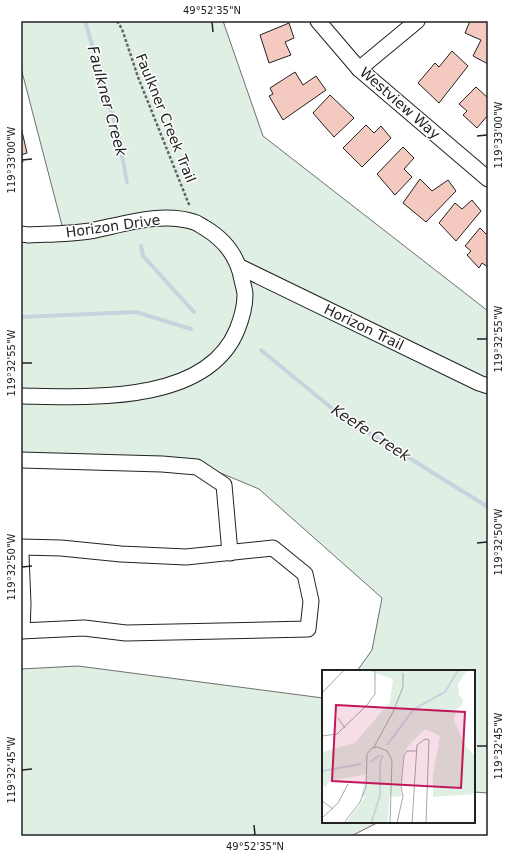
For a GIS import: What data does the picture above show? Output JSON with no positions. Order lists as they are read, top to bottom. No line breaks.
{"streets":{"street":["Westview Way","Horizon Drive","Horizon Trail"],"path":["Faulkner Creek Trail"]},"crossings":[["Faulkner Creek Trail","Horizon Drive"],["Horizon Drive","Horizon Trail"]],"water":["Faulkner Creek","Keefe Creek"],"coordinates":["49°52'35\"N","119°33'00\"W","119°32'55\"W","119°32'50\"W","119°32'45\"W"]}
